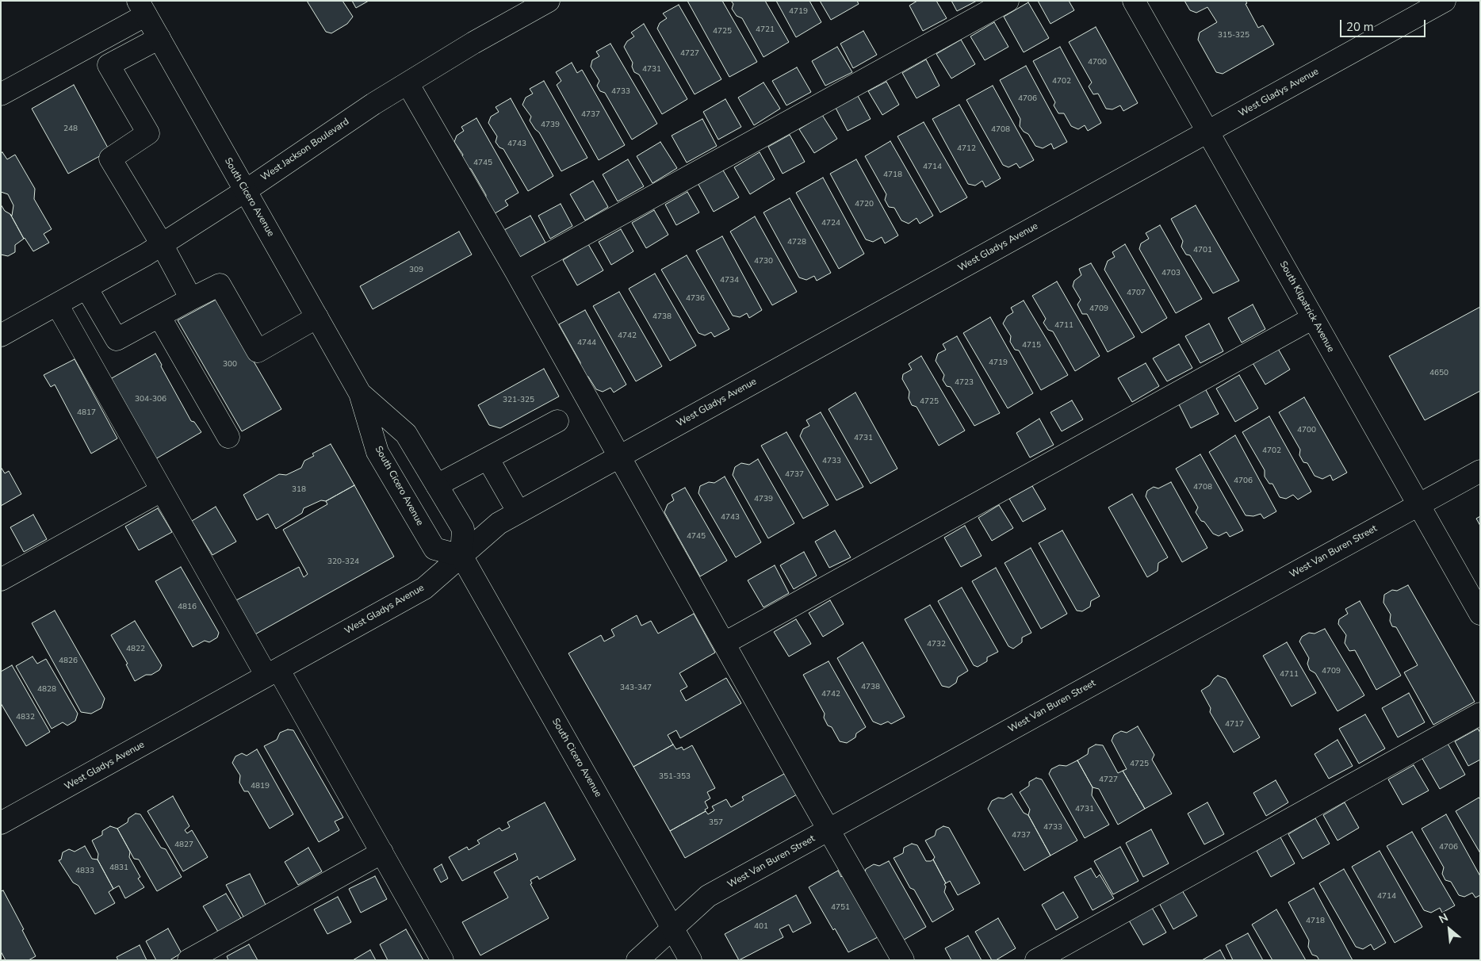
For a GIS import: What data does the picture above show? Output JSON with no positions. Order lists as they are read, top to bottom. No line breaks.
{"streets":{"street":["West Gladys Avenue","West Jackson Boulevard","South Cicero Avenue","South Kilpatrick Avenue","West Van Buren Street"]},"crossings":[["West Gladys Avenue","South Cicero Avenue"],["West Gladys Avenue","South Kilpatrick Avenue"],["West Jackson Boulevard","South Cicero Avenue"],["South Cicero Avenue","West Van Buren Street"],["South Kilpatrick Avenue","West Van Buren Street"]],"house_numbers":["4719","4721","4725","315-325","4727","4700","4731","4702","4733","4706","4737","4739","248","4708","4743","4712","4745","4714","4718","4720","4724","4728","4701","4730","309","4703","4734","4707","4736","4709","4738","4711","4742","4744","4715","4719","300","4650","4723","304-306","321-325","4725","4817","4700","4731","4702","4733","4737","4706","4708","318","4739","4743","4745","320-324","4816","4732","4822","4826","4709","4711","4738","343-347","4828","4742","4832","4717","4725","351-353","4727","4819","4731","357","4733","4737","4827","4706","4831","4833","4714","4751","4718","401"],"scale_bar":"20 m","north":"top left"}
